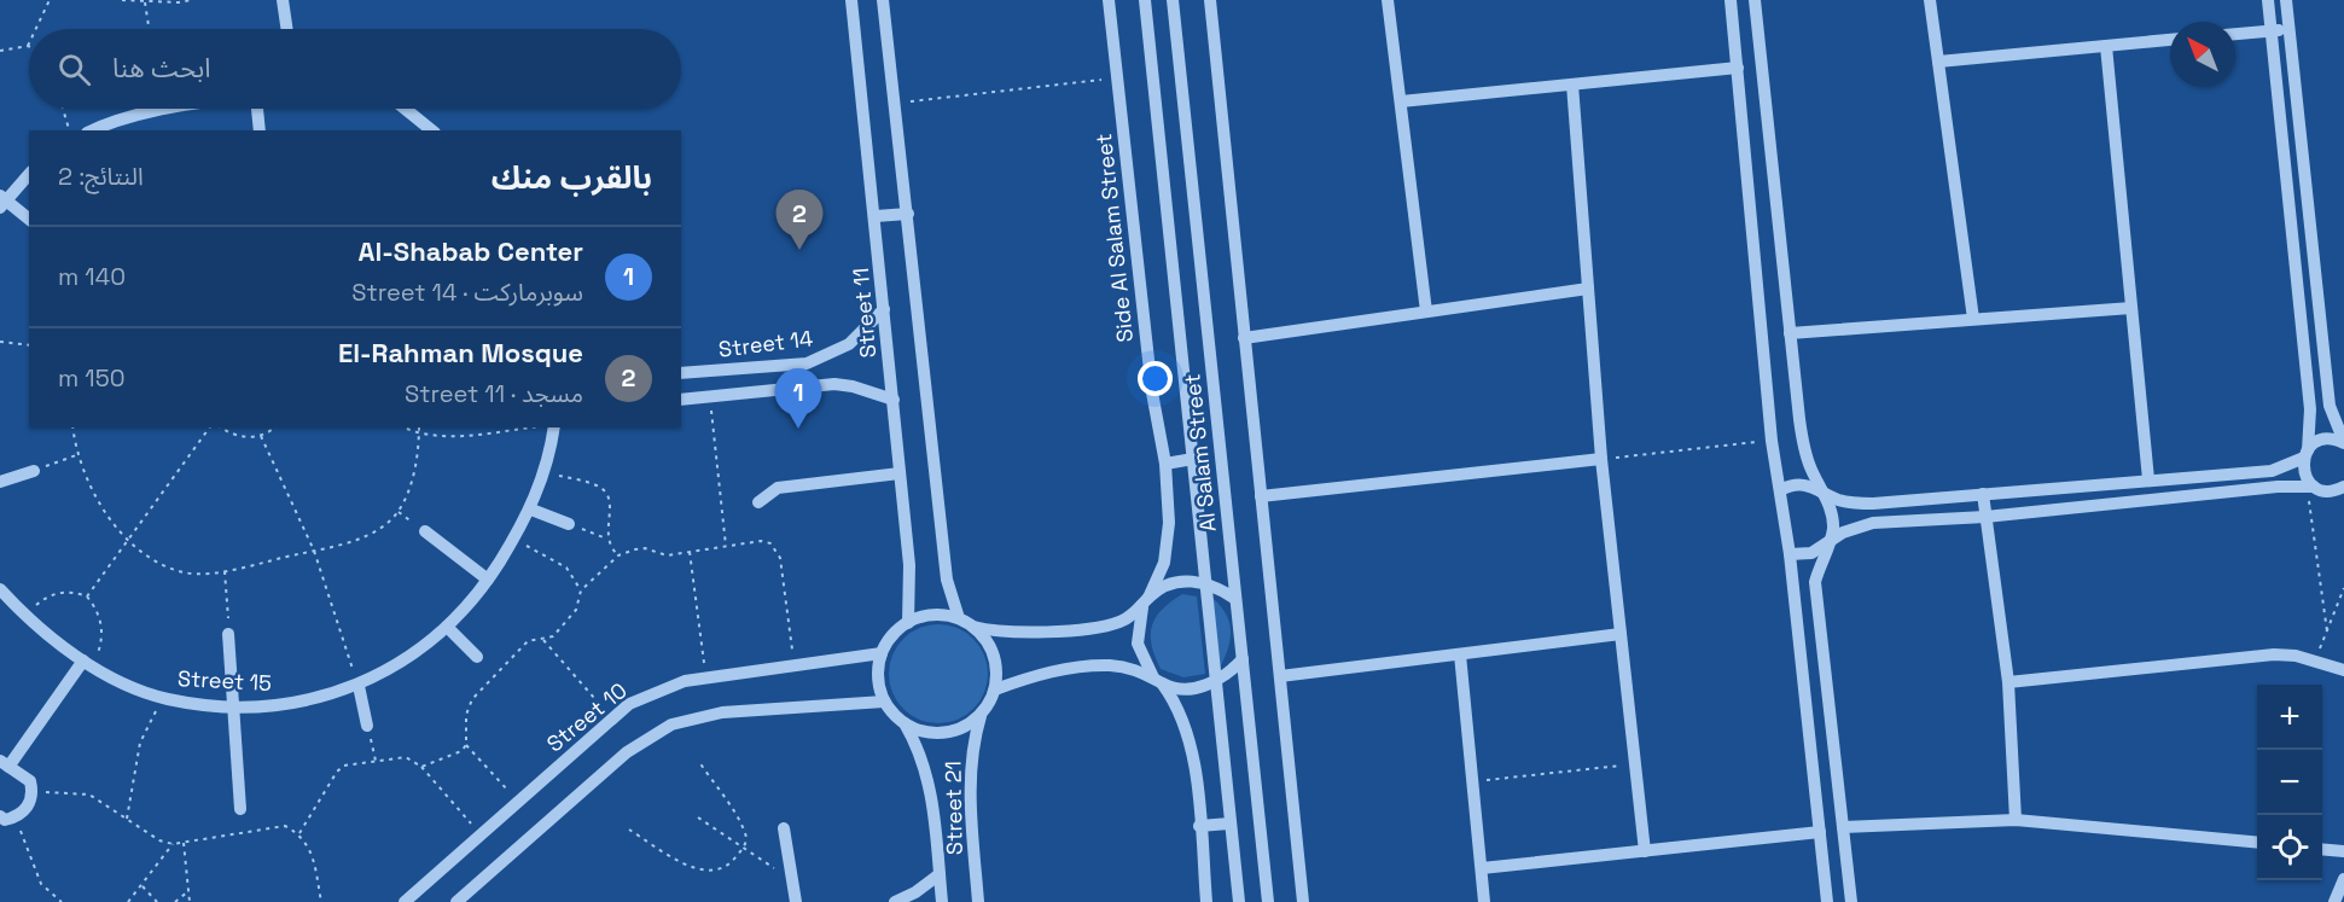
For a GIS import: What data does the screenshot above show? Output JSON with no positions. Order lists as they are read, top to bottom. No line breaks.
{"streets":{"street":["Side Al Salam Street","Street 11","Street 14","Al Salam Street","Street 15","Street 10","Street 21"]},"crossings":[["Street 11","Street 14"],["Street 11","Street 10"],["Street 11","Street 21"],["Street 10","Street 21"]],"north":"top left","page":{"search":"ابحث هنا","heading":["بالقرب منك","النتائج: 2"],"pins":["2","1"],"list":[{"mark":"1","name":"Al-Shabab Center","note":"سوبرماركت · Street 14","value":"140 m"},{"mark":"2","name":"El-Rahman Mosque","note":"مسجد · Street 11","value":"150 m"}],"map_buttons":["+","−"]}}
